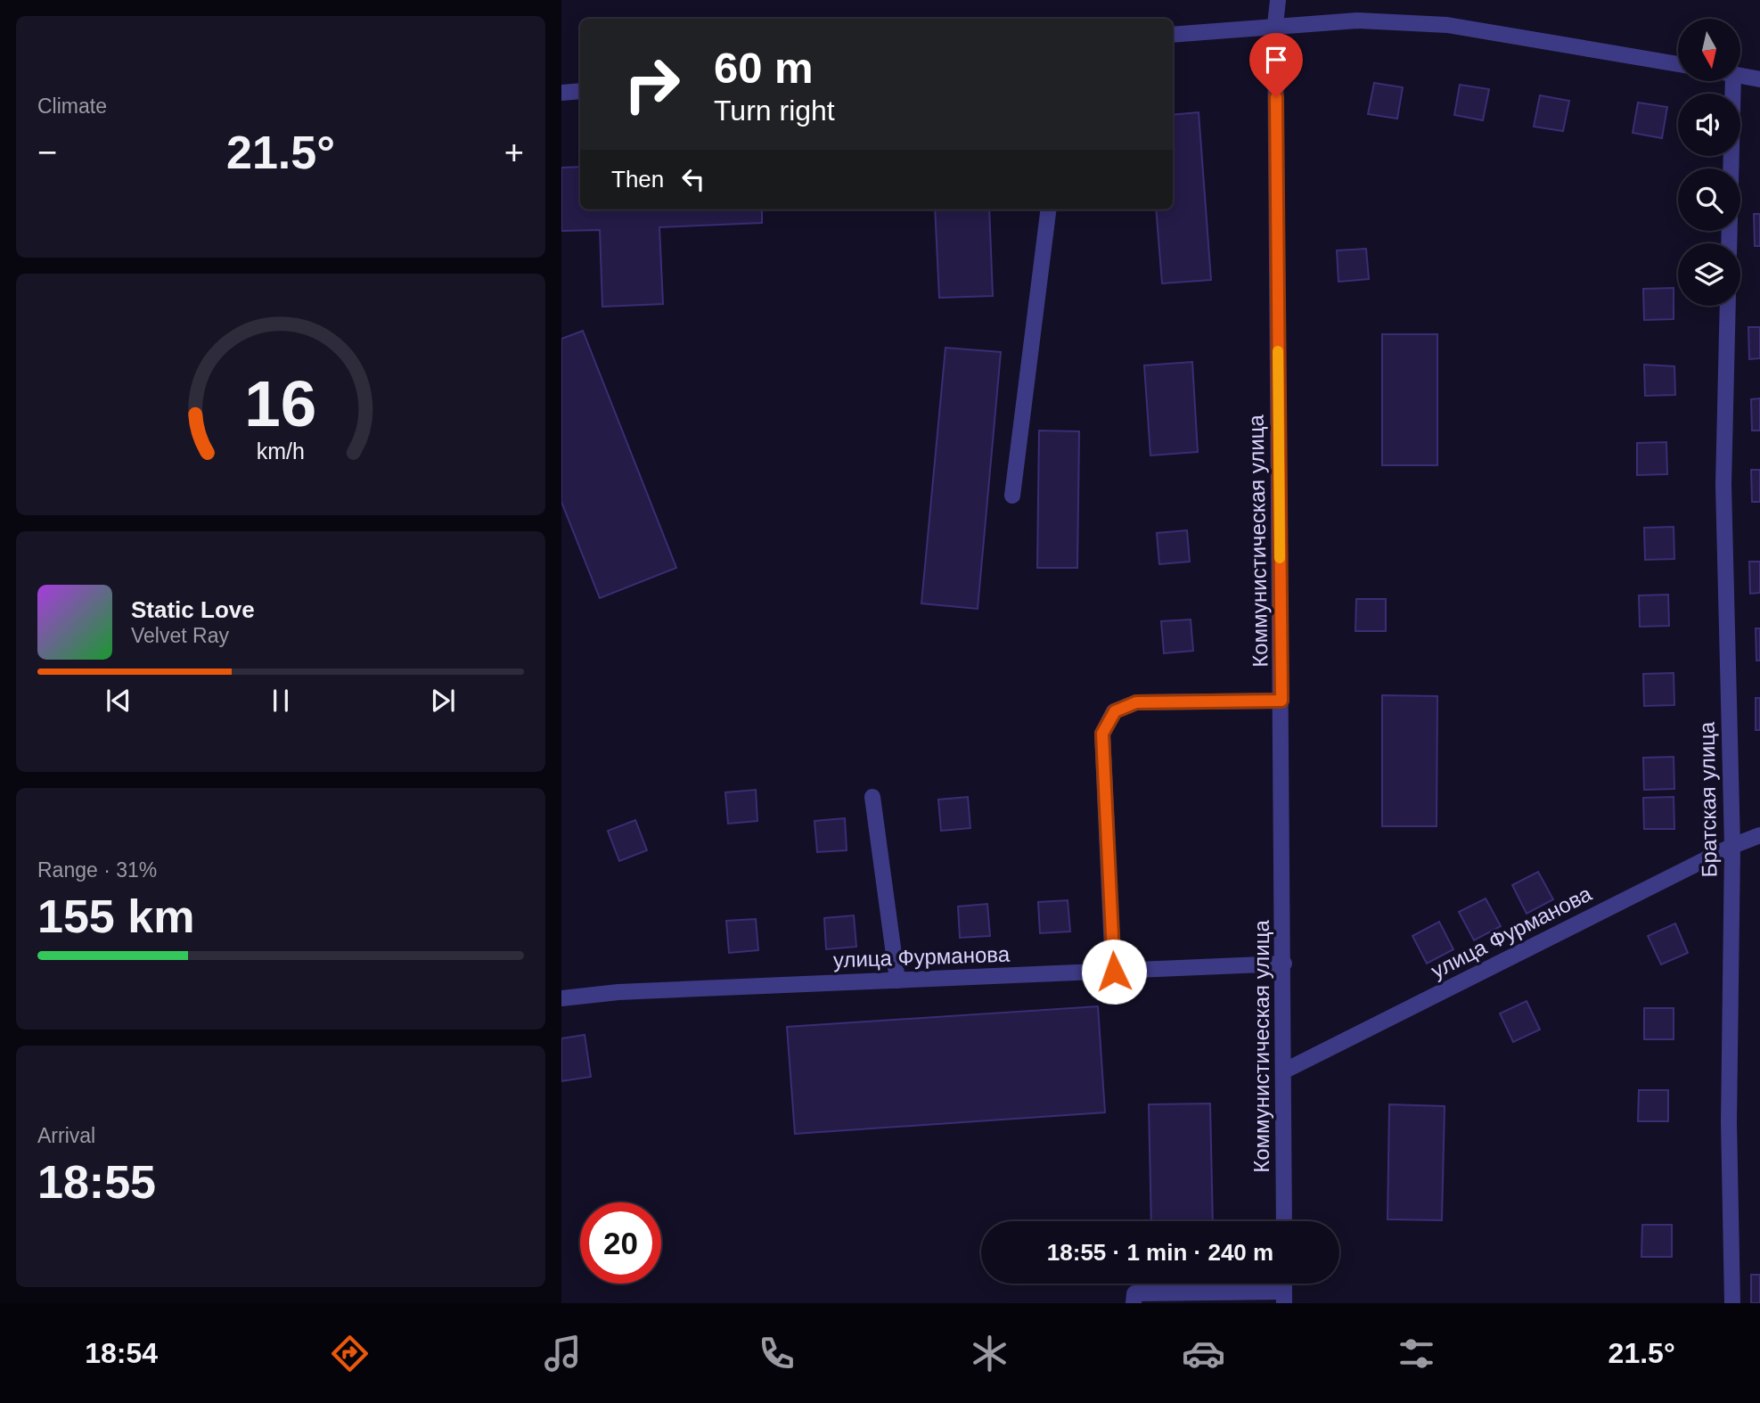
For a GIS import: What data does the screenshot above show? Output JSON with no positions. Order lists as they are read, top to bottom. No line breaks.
{"streets":{"street":["Коммунистическая улица","Братская улица","улица Фурманова"]},"crossings":[["Коммунистическая улица","улица Фурманова"],["Братская улица","улица Фурманова"]],"north":"bottom","page":{"tile":["Climate",["Range · 31%","155 km"],["Arrival","18:55"]],"turn":["60 m","Turn right"],"heat":["−","21.5°","+"],"then":"Then","song":["Static Love","Velvet Ray"],"limit":"20","trip":"18:55 · 1 min · 240 m","tabs":["18:54","21.5°"],"gauge":["16","km/h"]}}
